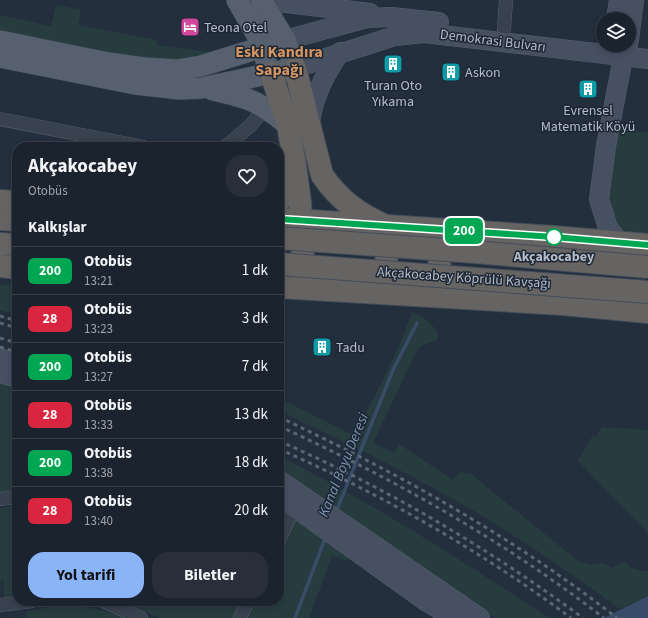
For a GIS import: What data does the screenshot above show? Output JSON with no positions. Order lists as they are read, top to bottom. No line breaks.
{"streets":{"highway":["Akçakocabey Köprülü Kavşağı"],"main road":["Demokrasi Bulvarı"]},"districts":["Eski Kandıra Sapağı"],"water":["Kanal Boyu Deresi"],"places":{"hotel":["Teona Otel"],"building":["Turan Oto Yıkama","Askon","Evrensel Matematik Köyü","Tadu"],"other":["Akçakocabey"]},"lines":["bus line 200"],"page":{"on_map":"200","heading":[["Akçakocabey","Otobüs"],"Kalkışlar"],"list":[{"mark":"200","name":"Otobüs","note":"13:21","value":"1 dk"},{"mark":"28","name":"Otobüs","note":"13:23","value":"3 dk"},{"mark":"200","name":"Otobüs","note":"13:27","value":"7 dk"},{"mark":"28","name":"Otobüs","note":"13:33","value":"13 dk"},{"mark":"200","name":"Otobüs","note":"13:38","value":"18 dk"},{"mark":"28","name":"Otobüs","note":"13:40","value":"20 dk"}],"buttons":["Yol tarifi","Biletler"]}}
